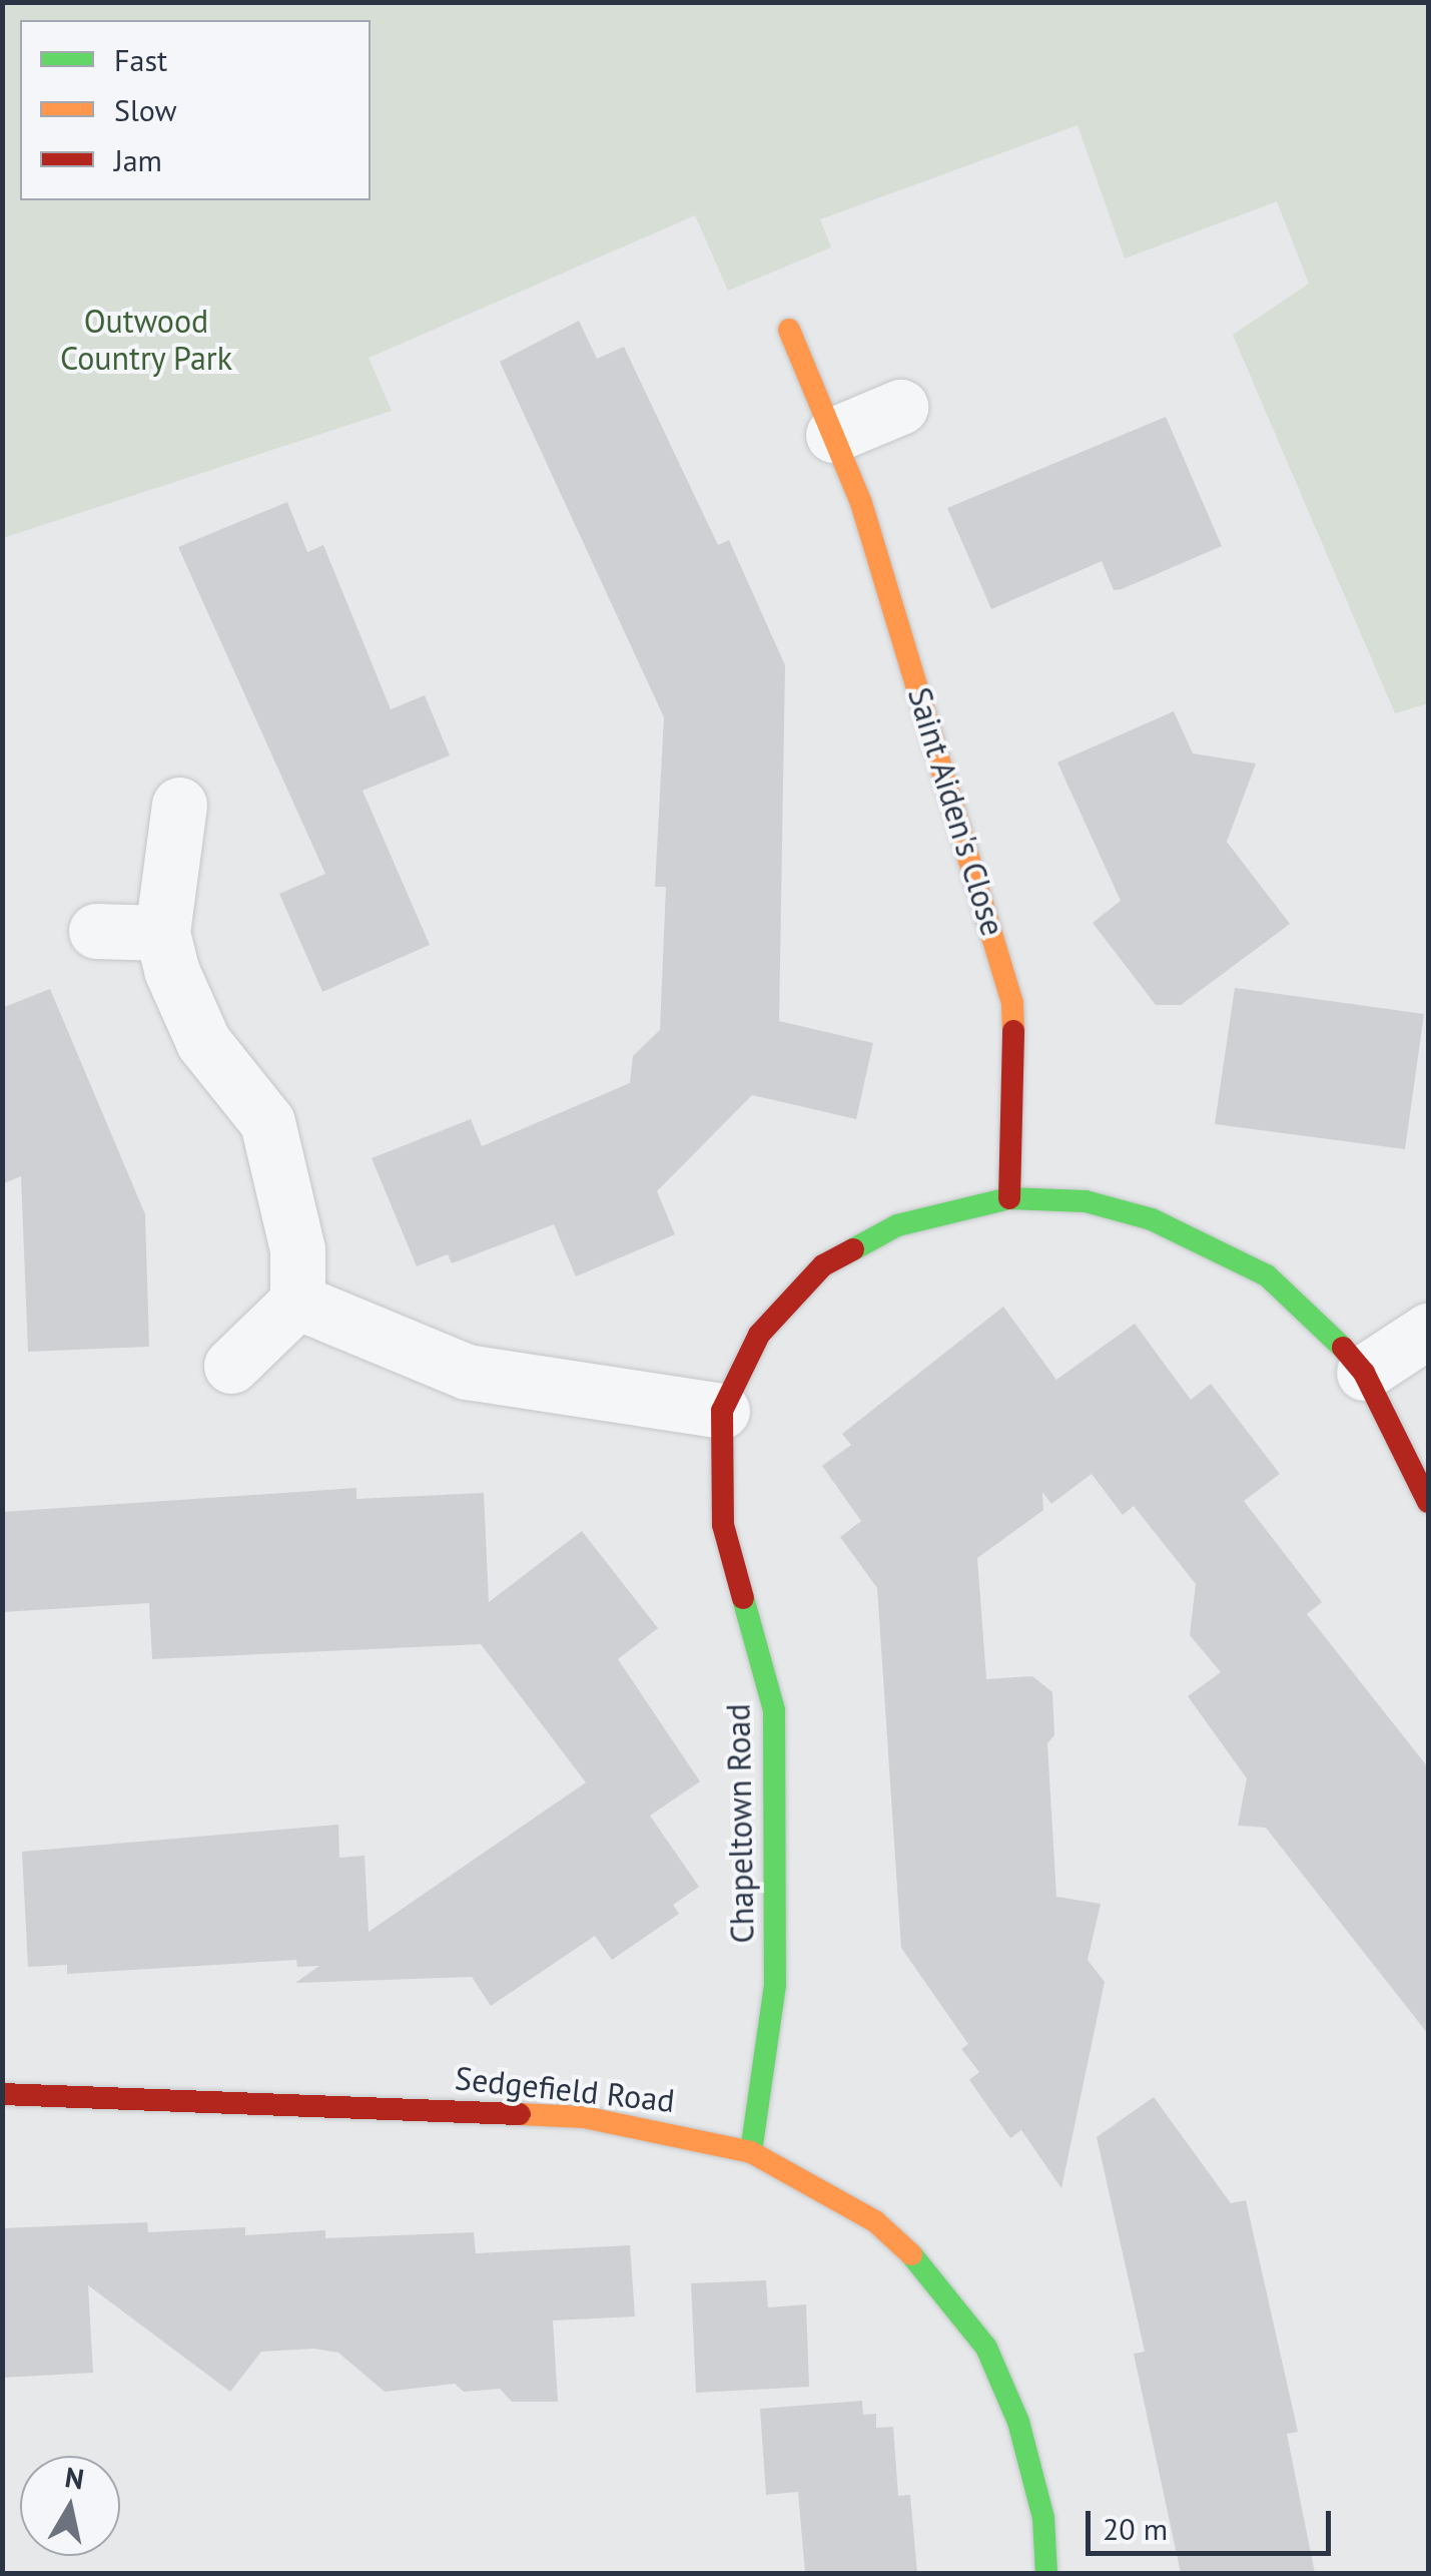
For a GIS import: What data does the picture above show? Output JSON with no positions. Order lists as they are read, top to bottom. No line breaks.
{"streets":{"street":["Saint Aiden's Close","Chapeltown Road","Sedgefield Road"]},"crossings":[["Saint Aiden's Close","Chapeltown Road"],["Chapeltown Road","Sedgefield Road"]],"parks":["Outwood Country Park"],"legend":["Fast","Slow","Jam"],"scale_bar":"20 m","north":"top"}
